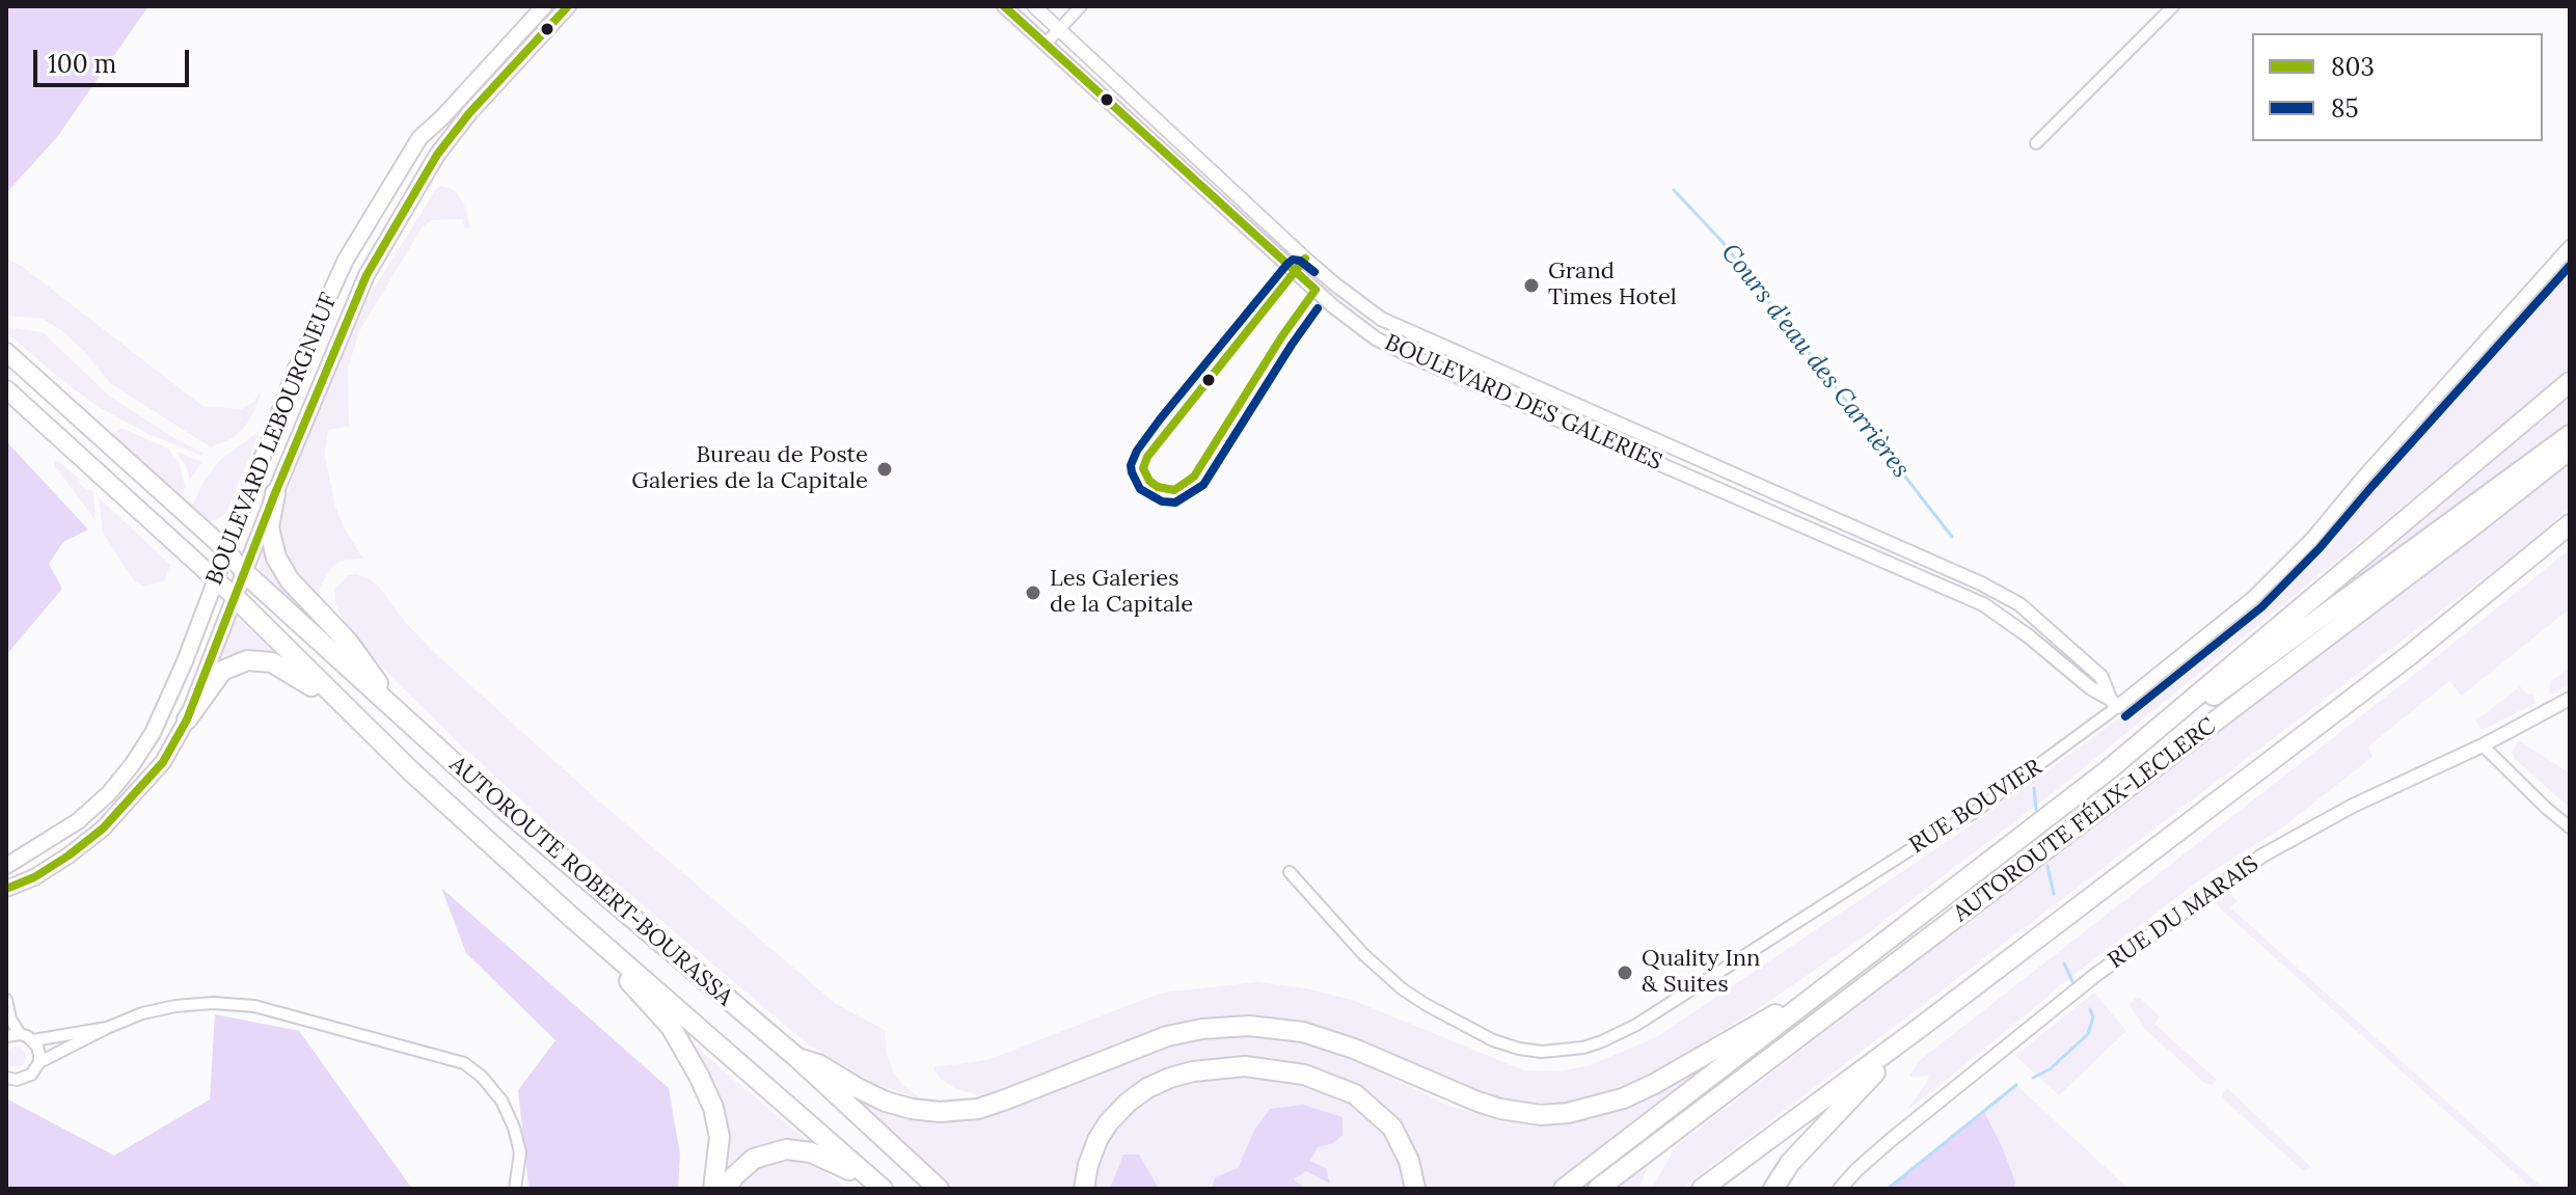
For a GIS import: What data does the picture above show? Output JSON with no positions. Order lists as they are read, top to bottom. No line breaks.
{"streets":{"highway":["AUTOROUTE FÉLIX-LECLERC","AUTOROUTE ROBERT-BOURASSA"],"main road":["BOULEVARD LEBOURGNEUF"],"street":["BOULEVARD DES GALERIES","RUE BOUVIER","RUE DU MARAIS"]},"crossings":[["BOULEVARD DES GALERIES","RUE BOUVIER"],["BOULEVARD LEBOURGNEUF","AUTOROUTE ROBERT-BOURASSA"]],"water":["Cours d'eau des Carrières"],"places":["Grand Times Hotel","Bureau de Poste Galeries de la Capitale","Les Galeries de la Capitale","Quality Inn & Suites"],"lines":["transit line 803","transit line 85"],"legend":["803","85"],"scale_bar":"100 m"}
